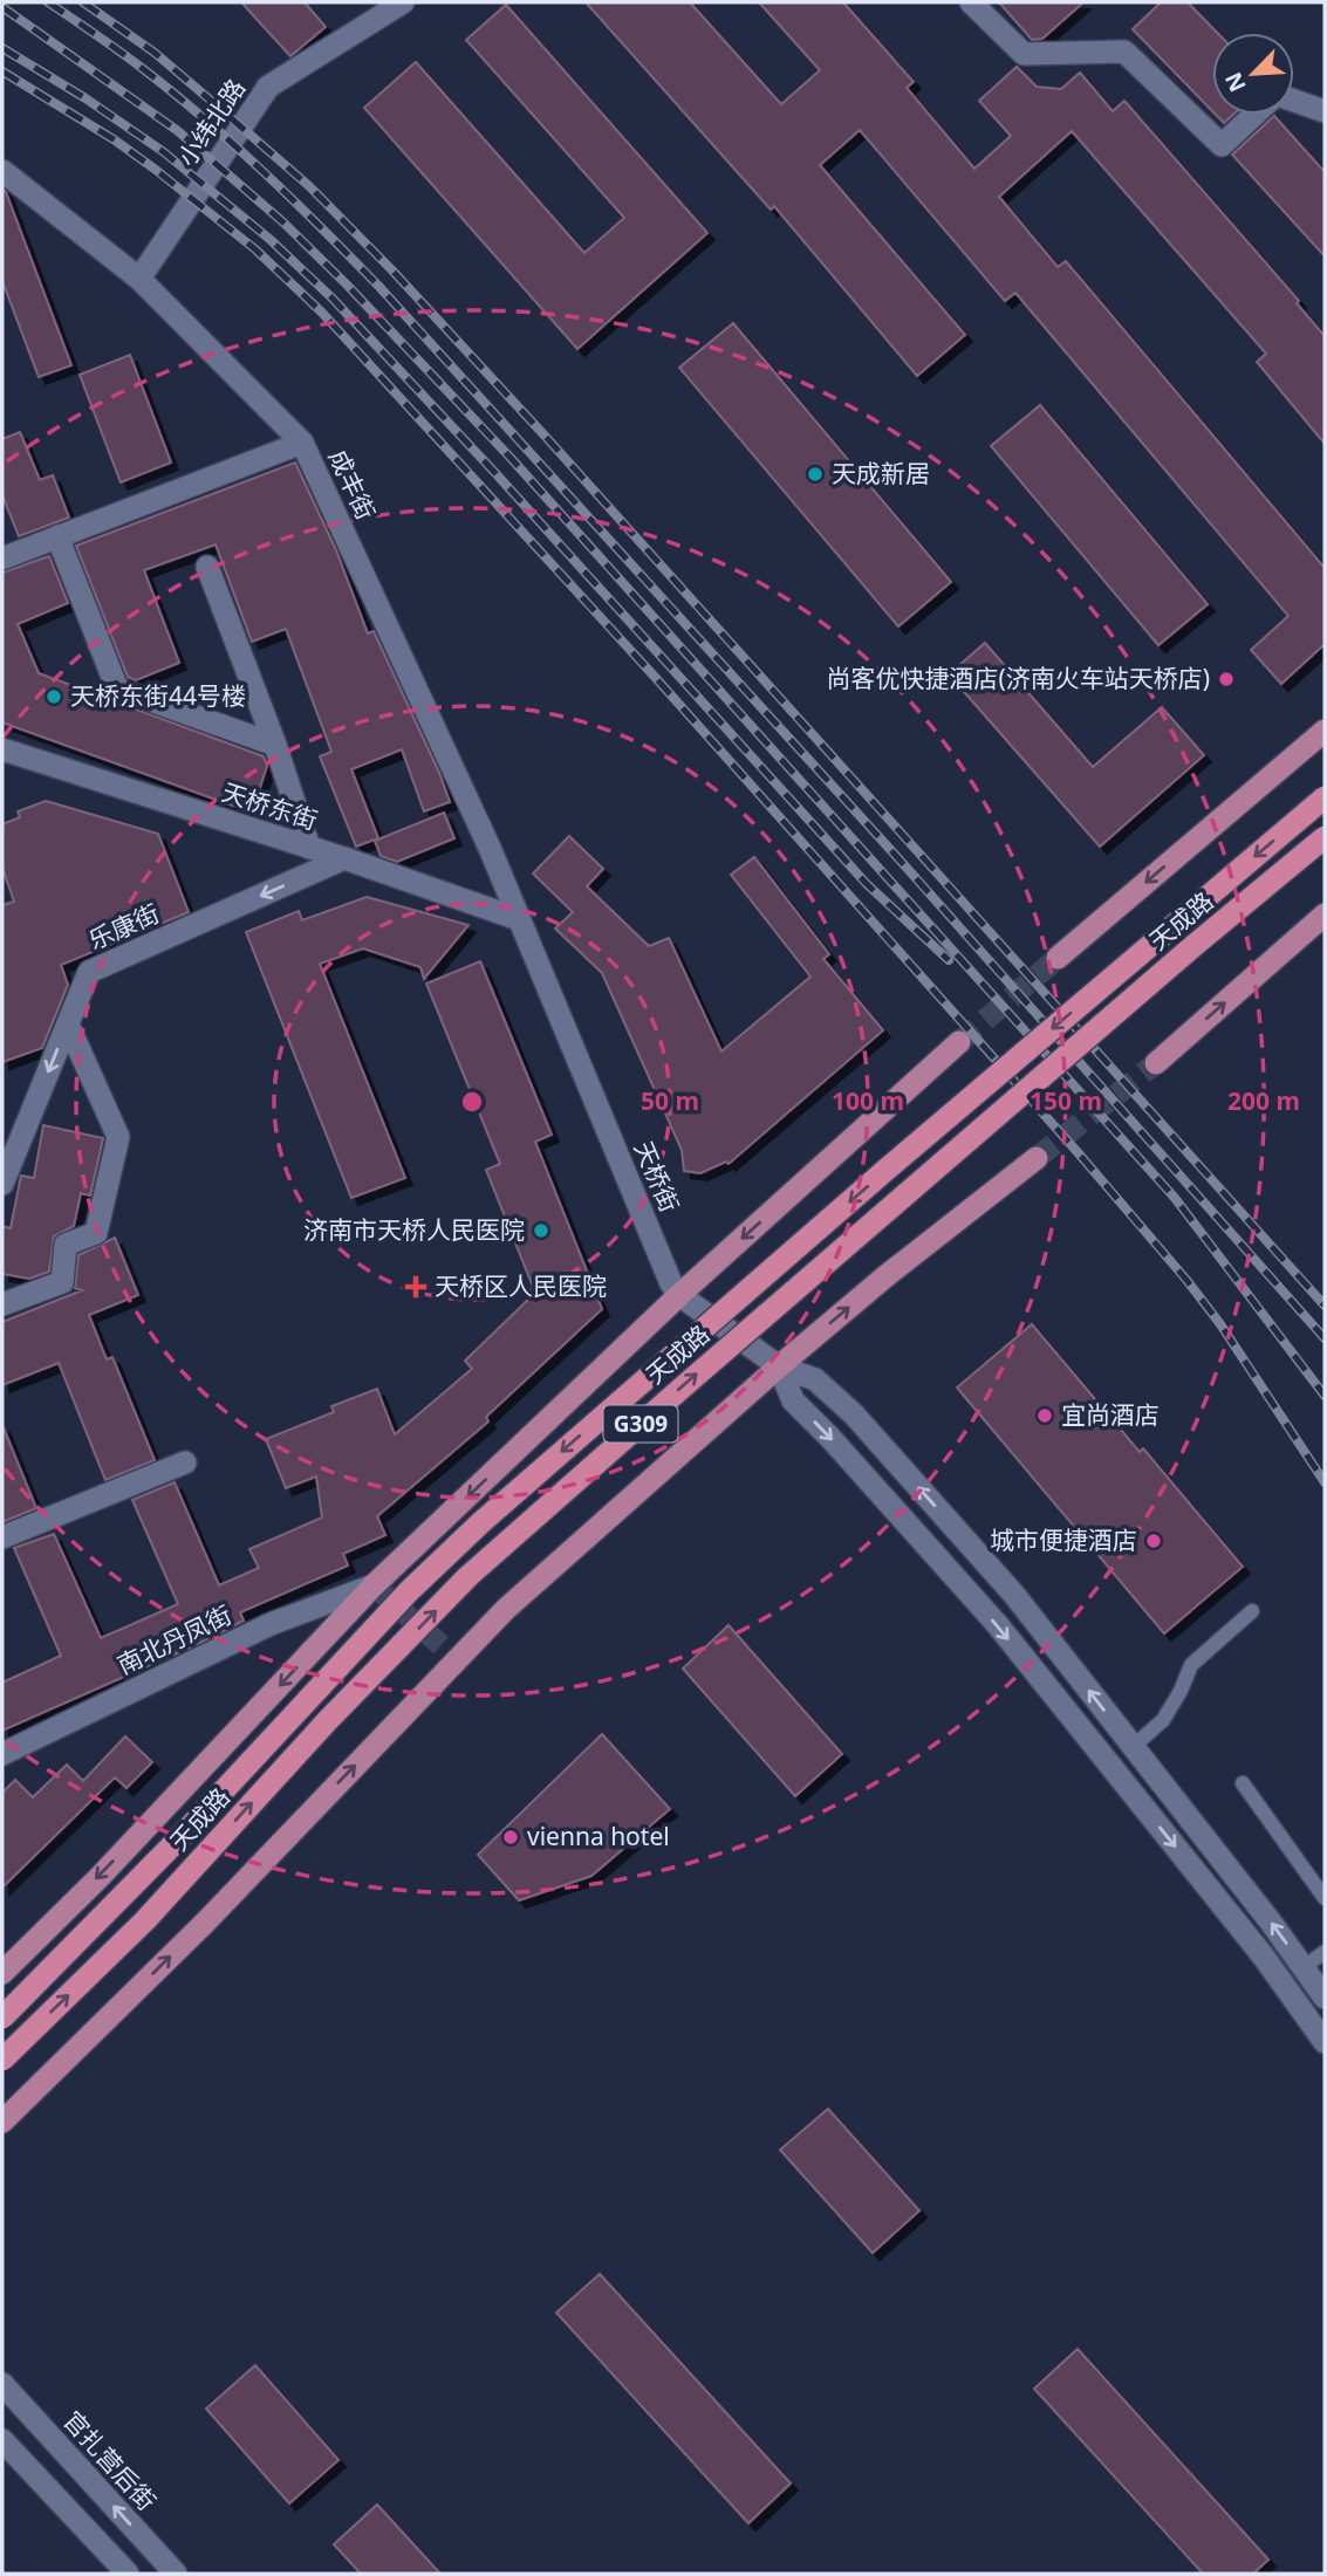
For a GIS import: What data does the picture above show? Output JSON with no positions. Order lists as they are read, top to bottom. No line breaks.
{"streets":{"highway":["天成路","G309"],"street":["小纬北路","成丰街","天桥东街","乐康街","天桥街","南北丹凤街","官扎营后街"]},"crossings":[["小纬北路","成丰街"],["成丰街","天桥东街"],["成丰街","天桥街"],["天桥东街","乐康街"],["天桥东街","天桥街"],["天成路","天桥街"],["天成路","南北丹凤街"]],"one_way":["乐康街"],"places":{"other":["天成新居","尚客优快捷酒店(济南火车站天桥店)","天桥东街44号楼","济南市天桥人民医院","宜尚酒店","城市便捷酒店","vienna hotel"],"health":["天桥区人民医院"]},"north":"bottom left","rings":["50 m","100 m","150 m","200 m"]}
